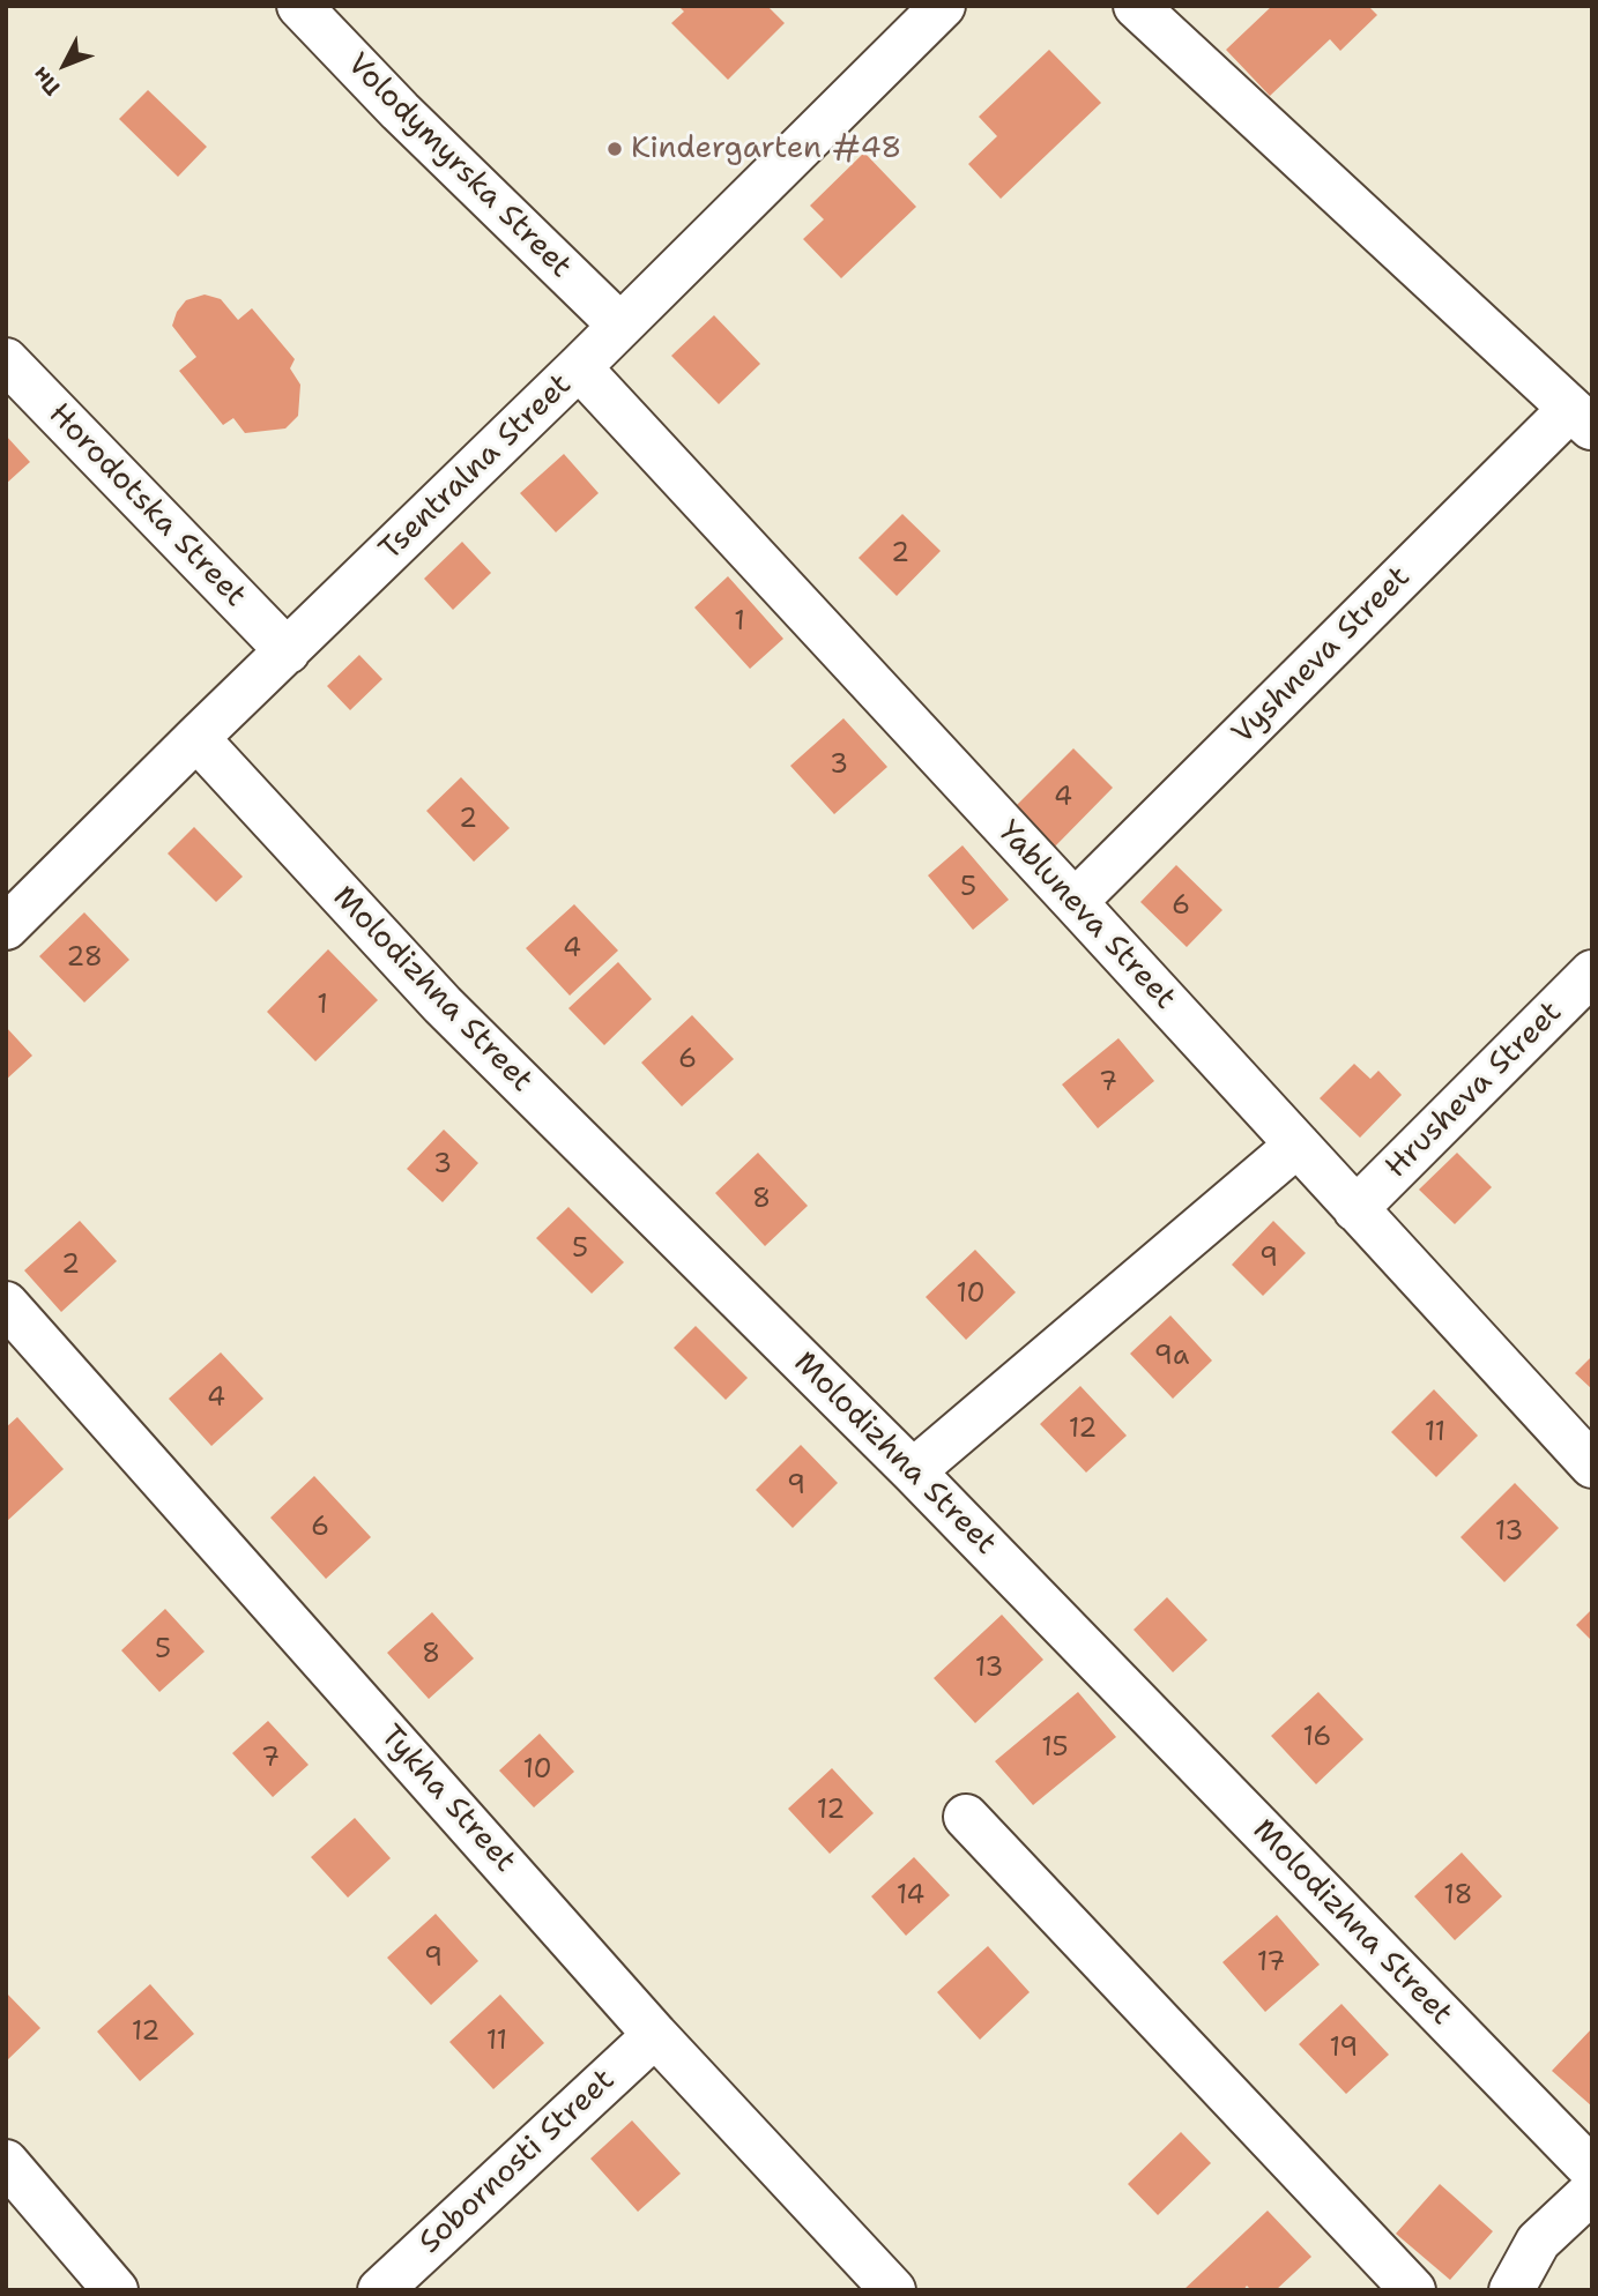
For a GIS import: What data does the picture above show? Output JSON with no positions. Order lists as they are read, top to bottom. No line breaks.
{"streets":{"street":["Volodymyrska Street","Tsentralna Street","Horodotska Street","Vyshneva Street","Yabluneva Street","Molodizhna Street","Hrusheva Street","Tykha Street","Sobornosti Street"]},"crossings":[["Volodymyrska Street","Tsentralna Street"],["Tsentralna Street","Horodotska Street"],["Tsentralna Street","Yabluneva Street"],["Tsentralna Street","Molodizhna Street"],["Vyshneva Street","Yabluneva Street"],["Yabluneva Street","Hrusheva Street"],["Tykha Street","Sobornosti Street"]],"places":["Kindergarten #48"],"house_numbers":["2","1","3","4","2","5","6","4","28","1","6","7","3","8","5","9","2","10","9а","4","12","11","9","6","13","5","8","13","16","15","7","10","12","14","18","9","17","12","11","19"],"north":"bottom left"}
